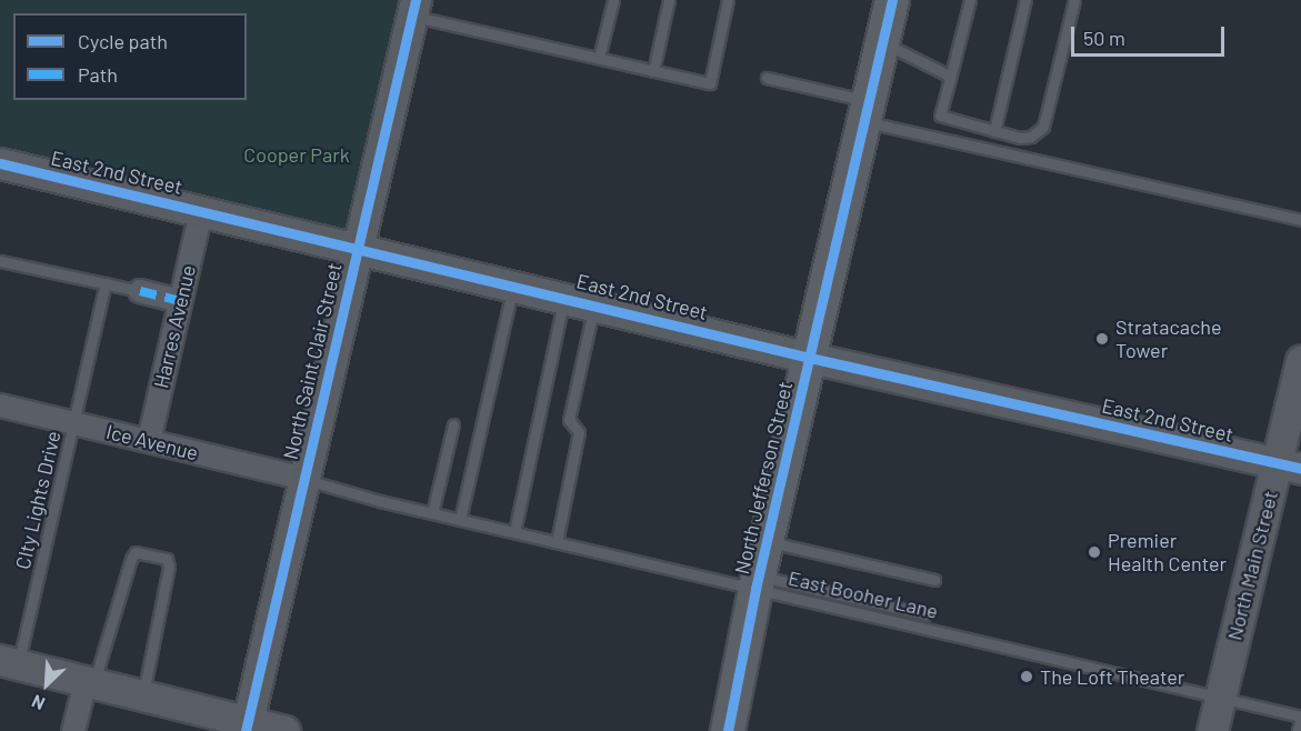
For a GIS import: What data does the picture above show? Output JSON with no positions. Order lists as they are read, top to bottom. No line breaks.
{"streets":{"main road":["North Jefferson Street"],"street":["East 2nd Street","Harres Avenue","North Saint Clair Street","Ice Avenue","North Main Street"],"lane":["CIty Lights Drive","East Booher Lane"]},"crossings":[["East 2nd Street","Harres Avenue"],["East 2nd Street","North Saint Clair Street"],["East 2nd Street","North Jefferson Street"],["East 2nd Street","North Main Street"],["Harres Avenue","Ice Avenue"],["North Saint Clair Street","Ice Avenue"],["North Saint Clair Street","East Booher Lane"],["Ice Avenue","CIty Lights Drive"],["Ice Avenue","East Booher Lane"],["North Jefferson Street","East Booher Lane"],["North Main Street","East Booher Lane"]],"parks":["Cooper Park"],"places":["Stratacache Tower","Premier Health Center","The Loft Theater"],"legend":["Cycle path","Path"],"scale_bar":"50 m","north":"bottom left"}
